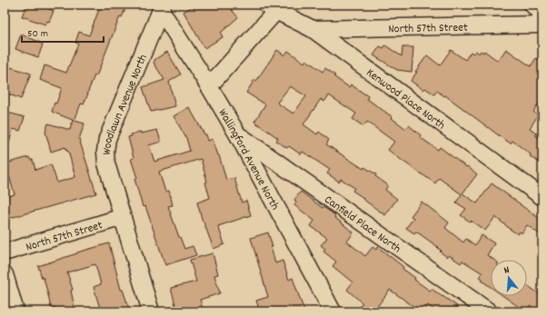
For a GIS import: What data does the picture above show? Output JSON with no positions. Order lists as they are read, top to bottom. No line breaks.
{"streets":{"street":["North 57th Street","Kenwood Place North","Woodlawn Avenue North","Wallingford Avenue North","Canfield Place North"]},"crossings":[["North 57th Street","Kenwood Place North"],["North 57th Street","Woodlawn Avenue North"],["Woodlawn Avenue North","Wallingford Avenue North"],["Wallingford Avenue North","Canfield Place North"]],"scale_bar":"50 m","north":"top"}
